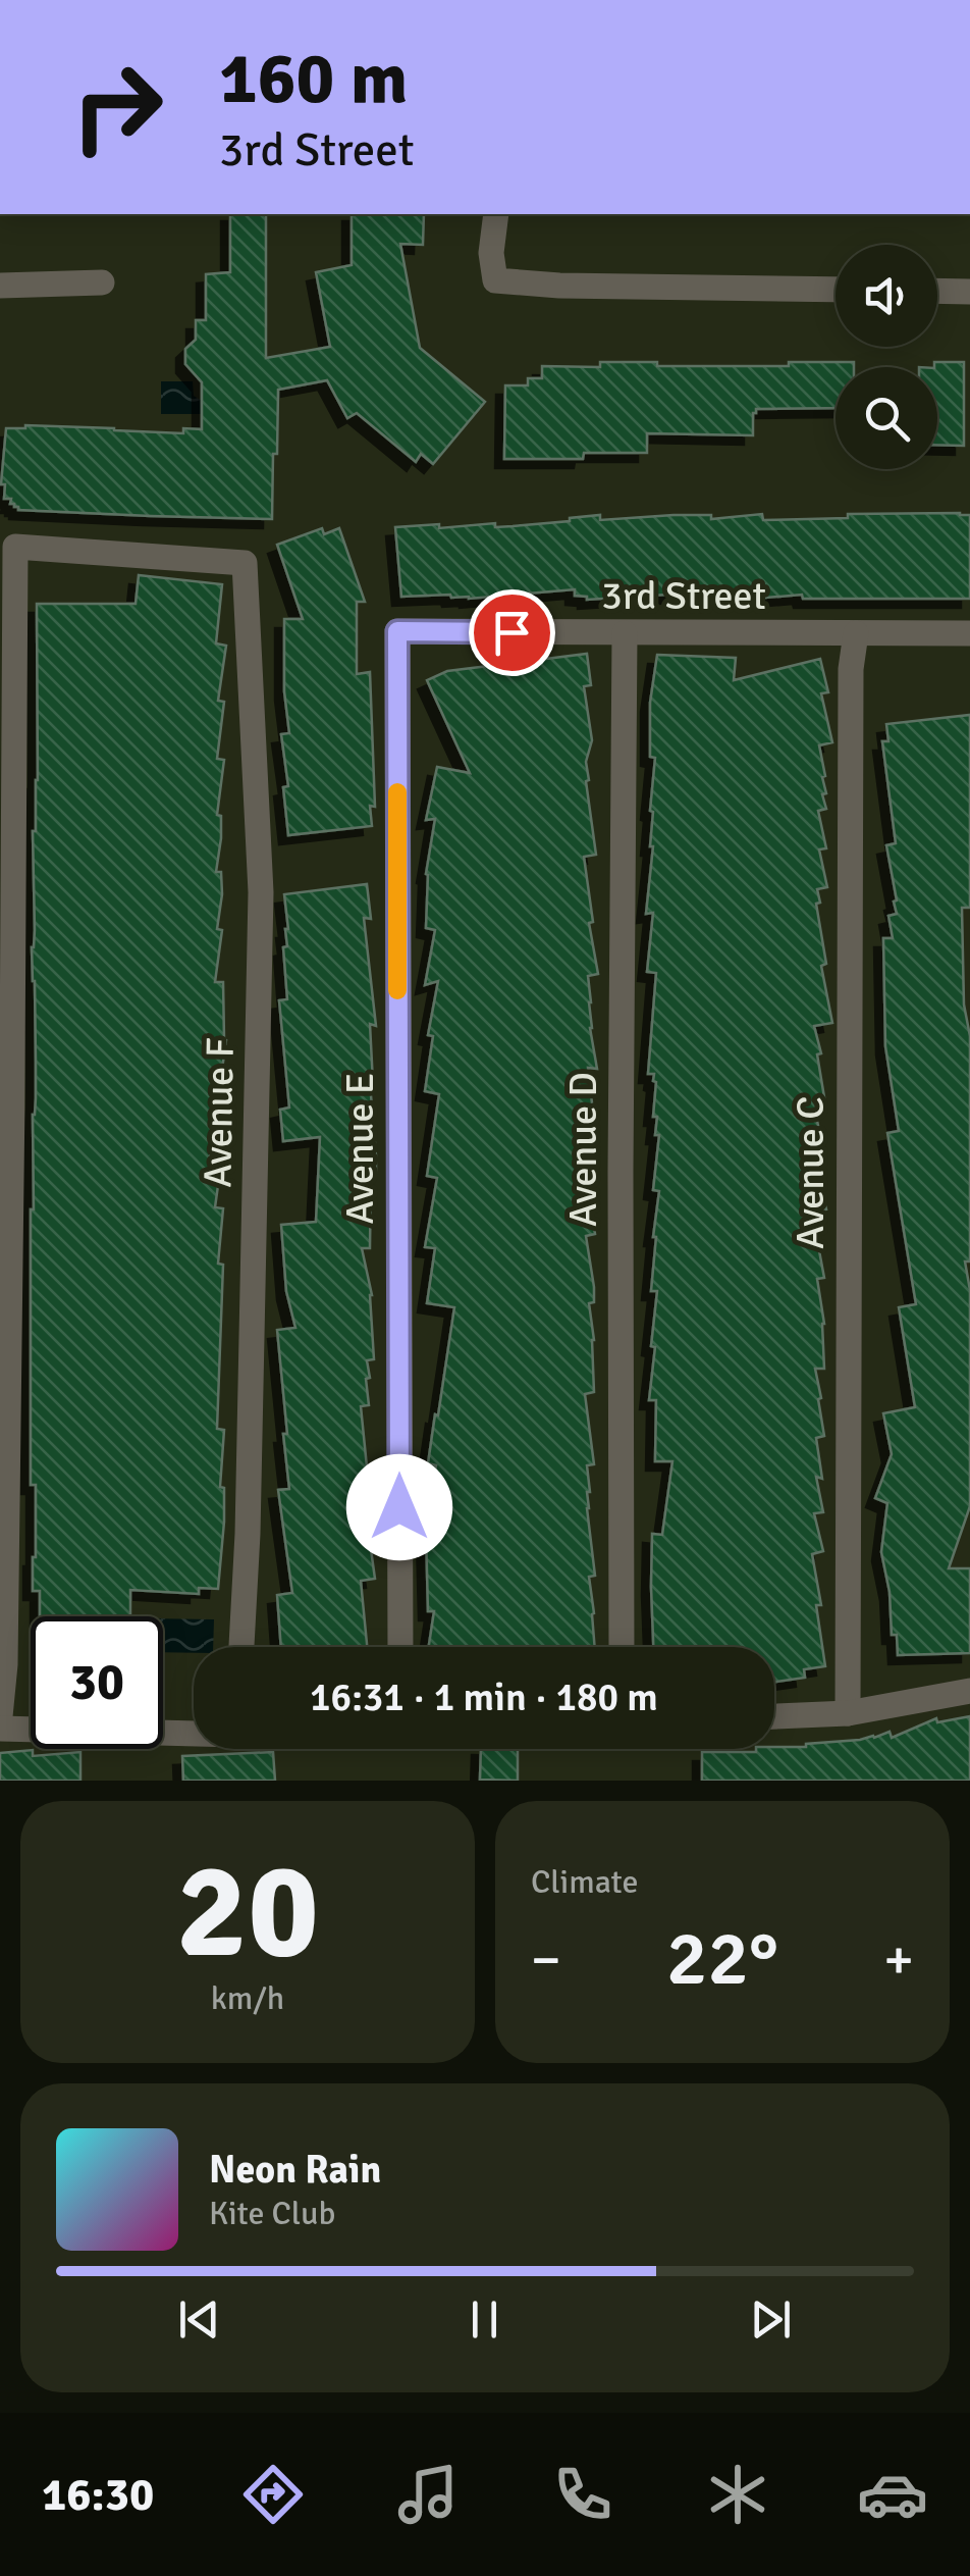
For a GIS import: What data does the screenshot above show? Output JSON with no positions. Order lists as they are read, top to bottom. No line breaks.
{"streets":{"street":["3rd Street","Avenue F","Avenue E","Avenue D","Avenue C"]},"crossings":[["3rd Street","Avenue E"],["3rd Street","Avenue D"],["3rd Street","Avenue C"]],"page":{"turn":["160 m","3rd Street"],"limit":"30","trip":"16:31 · 1 min · 180 m","tile":[["20","km/h"],"Climate"],"heat":["−","22°","+"],"song":["Neon Rain","Kite Club"],"tabs":"16:30"}}
